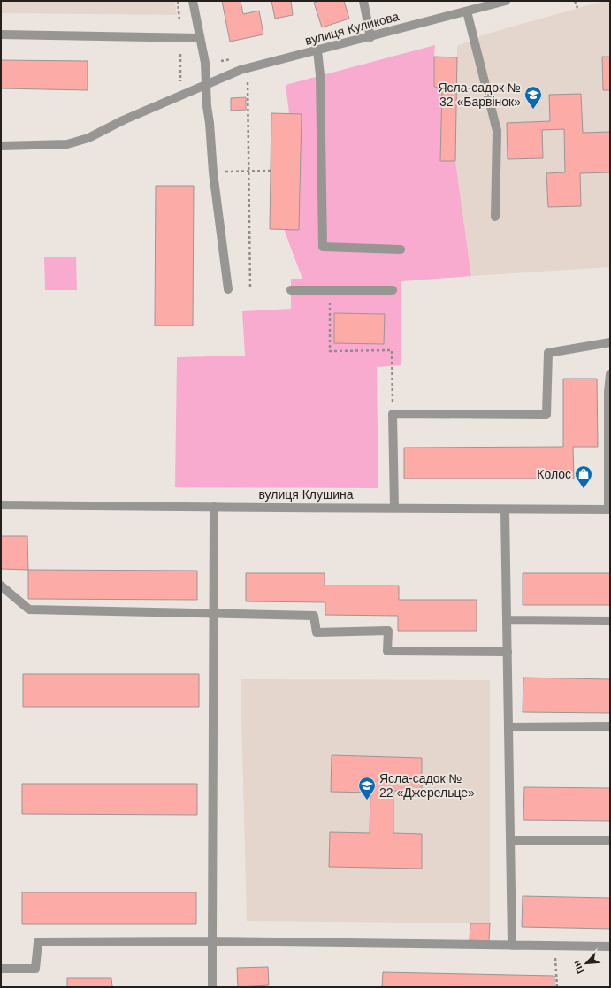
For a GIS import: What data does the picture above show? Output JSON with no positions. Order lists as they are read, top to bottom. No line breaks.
{"streets":{"street":["вулиця Куликова","вулиця Клушина"]},"places":{"school or university":["Ясла-садок № 32 «Барвінок»","Ясла-садок № 22 «Джерельце»"],"shop":["Колос"]},"north":"bottom left"}
